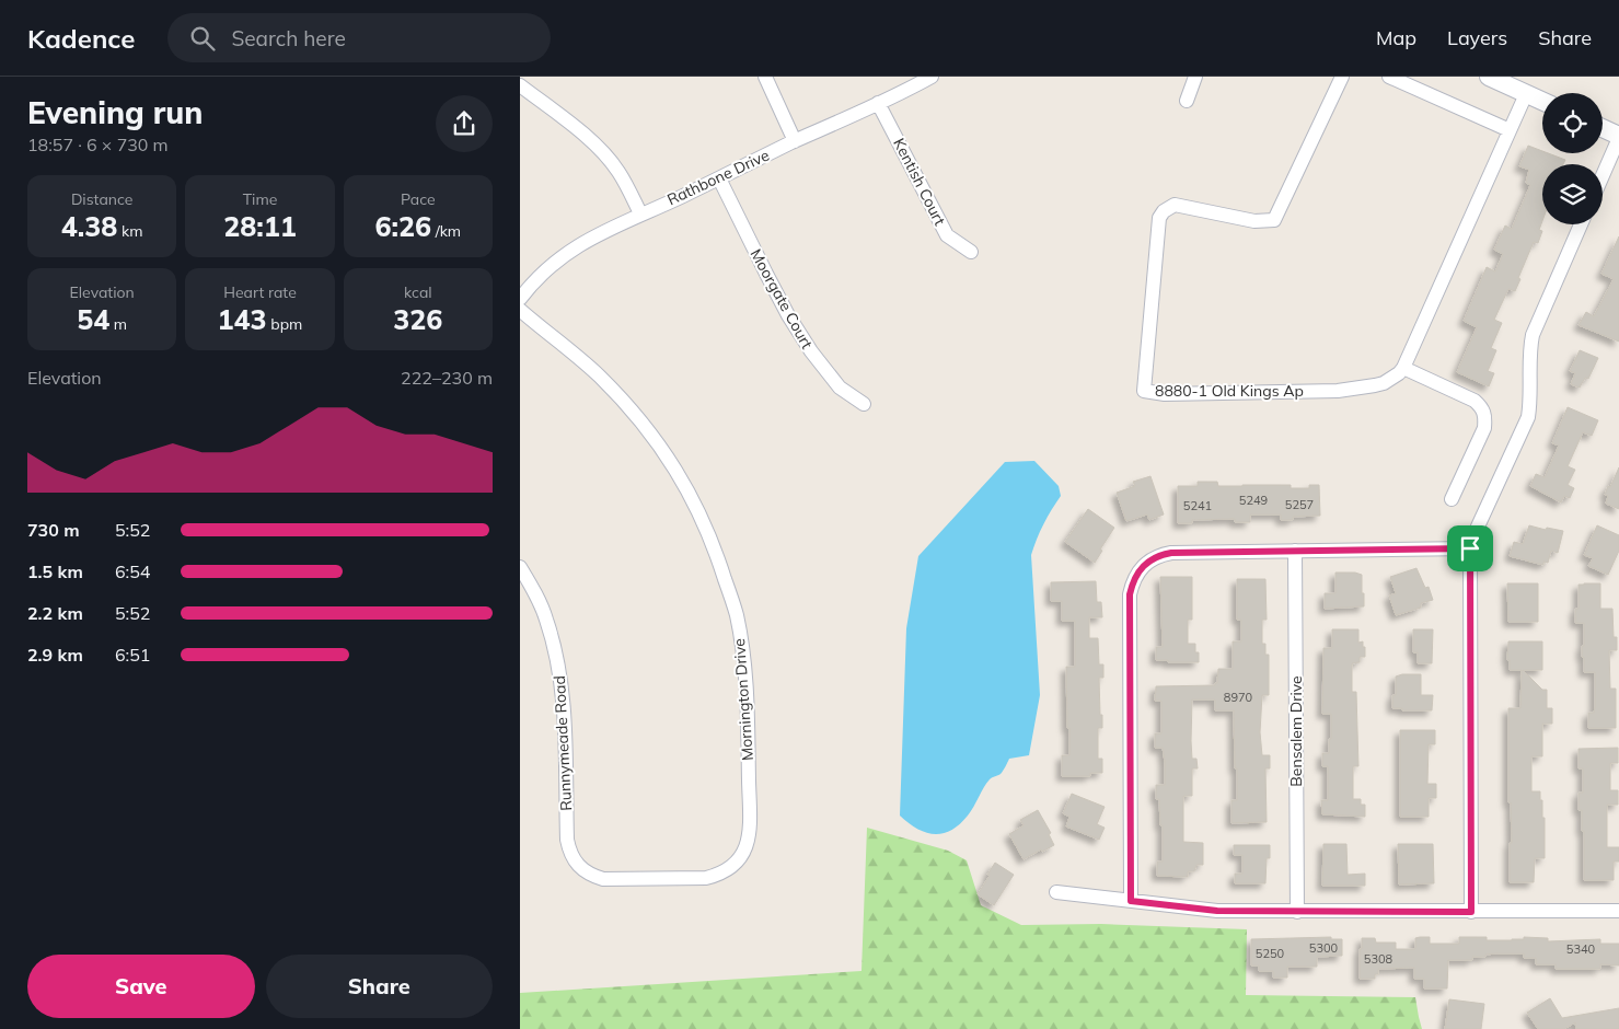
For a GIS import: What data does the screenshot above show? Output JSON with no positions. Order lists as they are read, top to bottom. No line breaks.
{"streets":{"street":["Rathbone Drive","Kentish Court","Moorgate Court","8880-1 Old Kings Ap","Mornington Drive","Bensalem Drive","Runnymeade Road"]},"crossings":[["Rathbone Drive","Kentish Court"],["Rathbone Drive","Moorgate Court"],["Mornington Drive","Runnymeade Road"]],"house_numbers":["5249","5257","5241","8970","5300","5340","5250","5308"],"page":{"header":"Kadence","search":"Search here","nav":["Map","Layers","Share"],"heading":["Evening run","18:57 · 6 × 730 m"],"stats":[["Distance","4.38 km"],["Time","28:11"],["Pace","6:26 /km"],["Elevation","54 m"],["Heart rate","143 bpm"],["kcal","326"]],"chart":["Elevation","222–230 m"],"list":[{"name":"730 m","note":"5:52"},{"name":"1.5 km","note":"6:54"},{"name":"2.2 km","note":"5:52"},{"name":"2.9 km","note":"6:51"}],"buttons":["Save","Share"]}}
